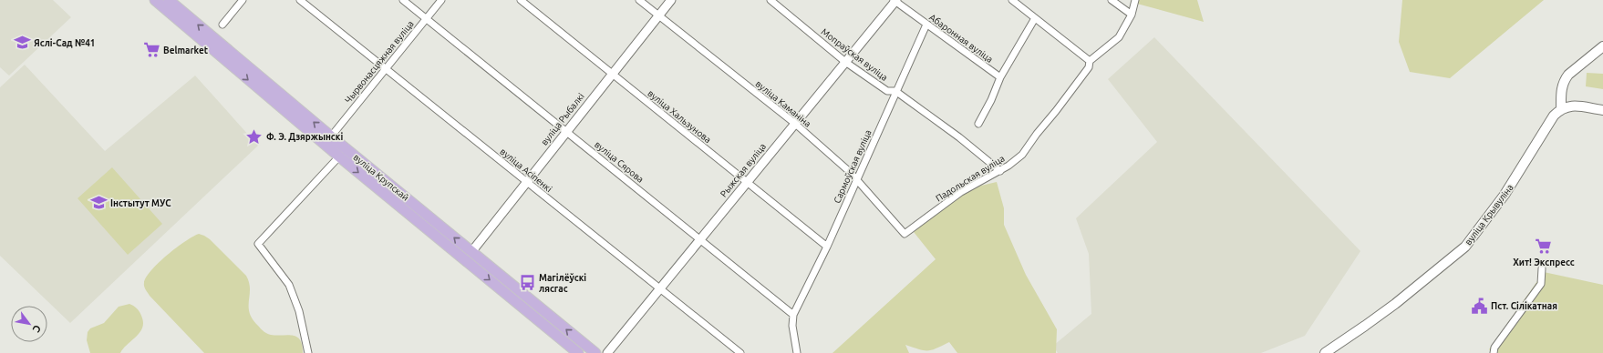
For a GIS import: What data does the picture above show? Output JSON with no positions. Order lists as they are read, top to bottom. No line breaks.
{"streets":{"main road":["вуліца Крупскай","вуліца Крывуліна"],"street":["Абаронная вуліца","Мопраўская вуліца","Чырвонасцяжная вуліца","вуліца Каманіна","вуліца Хальзунова","вуліца Рыбалкі","вуліца Сярова","Сармоўская вуліца","вуліца Асіпенкі","Рыжская вуліца","Падольская вуліца"]},"crossings":[["Абаронная вуліца","Сармоўская вуліца"],["Абаронная вуліца","Рыжская вуліца"],["Мопраўская вуліца","Сармоўская вуліца"],["Мопраўская вуліца","Рыжская вуліца"],["Мопраўская вуліца","Падольская вуліца"],["Чырвонасцяжная вуліца","вуліца Сярова"],["Чырвонасцяжная вуліца","вуліца Асіпенкі"],["Чырвонасцяжная вуліца","вуліца Крупскай"],["вуліца Каманіна","вуліца Рыбалкі"],["вуліца Каманіна","Сармоўская вуліца"],["вуліца Каманіна","Рыжская вуліца"],["вуліца Каманіна","Падольская вуліца"],["вуліца Хальзунова","вуліца Рыбалкі"],["вуліца Хальзунова","Сармоўская вуліца"],["вуліца Хальзунова","Рыжская вуліца"],["вуліца Рыбалкі","вуліца Сярова"],["вуліца Рыбалкі","вуліца Асіпенкі"],["вуліца Рыбалкі","вуліца Крупскай"],["вуліца Сярова","Сармоўская вуліца"],["вуліца Сярова","Рыжская вуліца"],["вуліца Асіпенкі","Рыжская вуліца"]],"places":{"school or university":["Яслі-Сад №41","Інстытут МУС"],"supermarket":["Belmarket","Хит! Экспресс"],"place":["Ф. Э. Дзяржынскі"],"bus stop":["Магілёўскі лясгас"],"public building":["Пст. Сілікатная"]},"north":"bottom right"}
